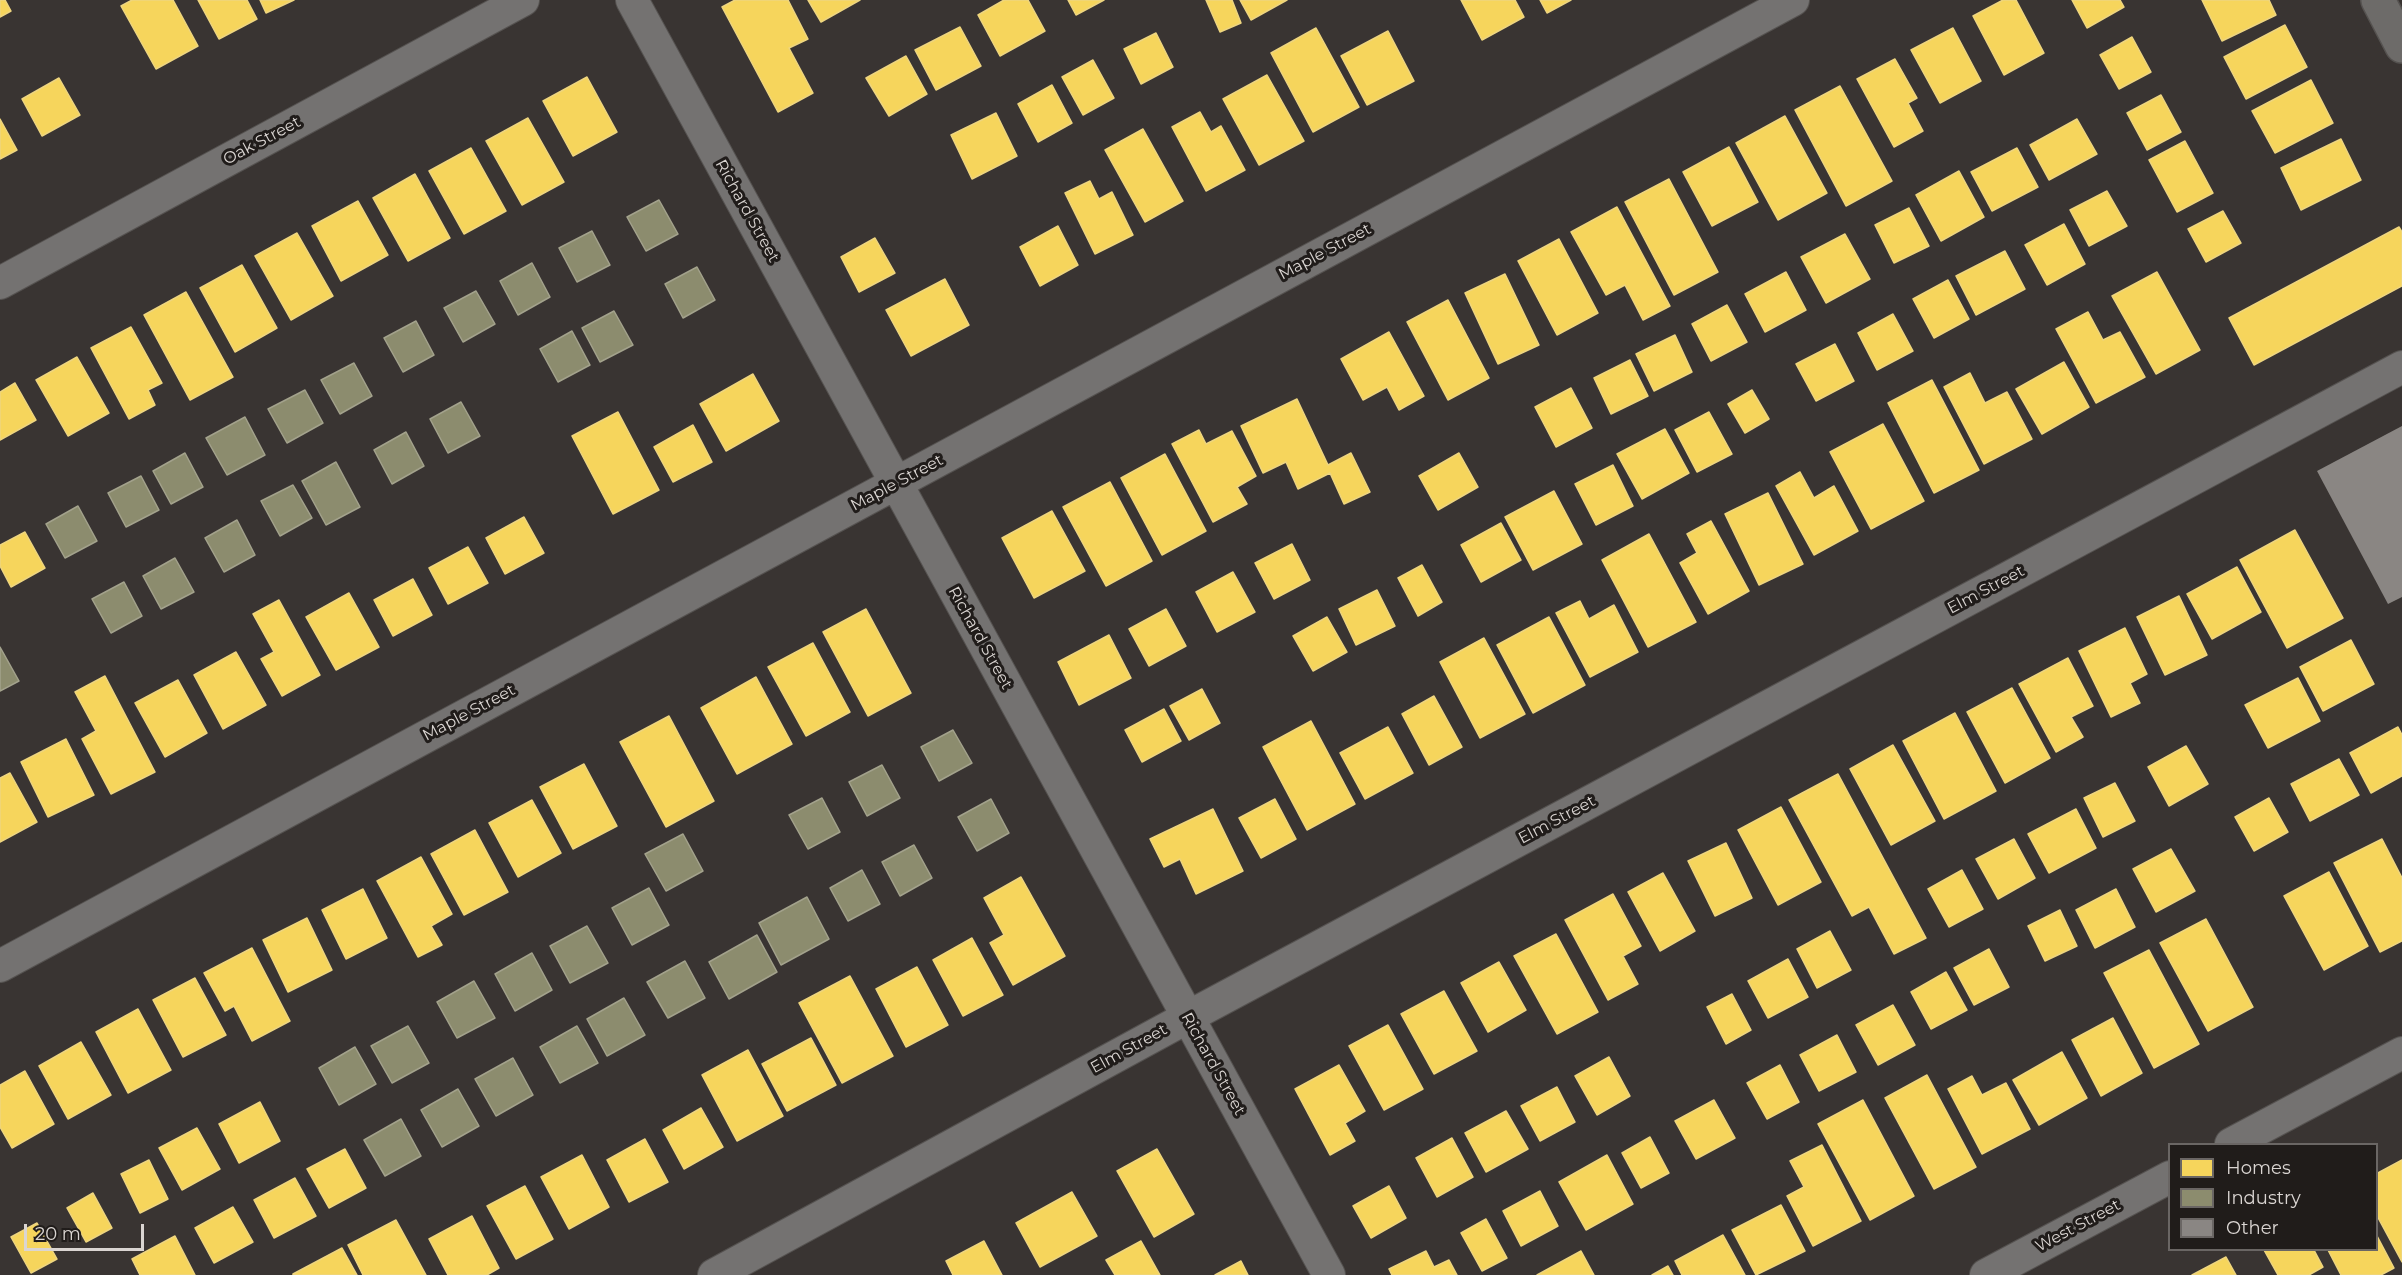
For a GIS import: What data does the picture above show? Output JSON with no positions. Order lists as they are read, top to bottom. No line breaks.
{"streets":{"street":["Oak Street","Richard Street","Maple Street","Elm Street","West Street"]},"crossings":[["Richard Street","Maple Street"],["Richard Street","Elm Street"]],"legend":["Homes","Industry","Other"],"scale_bar":"20 m"}
